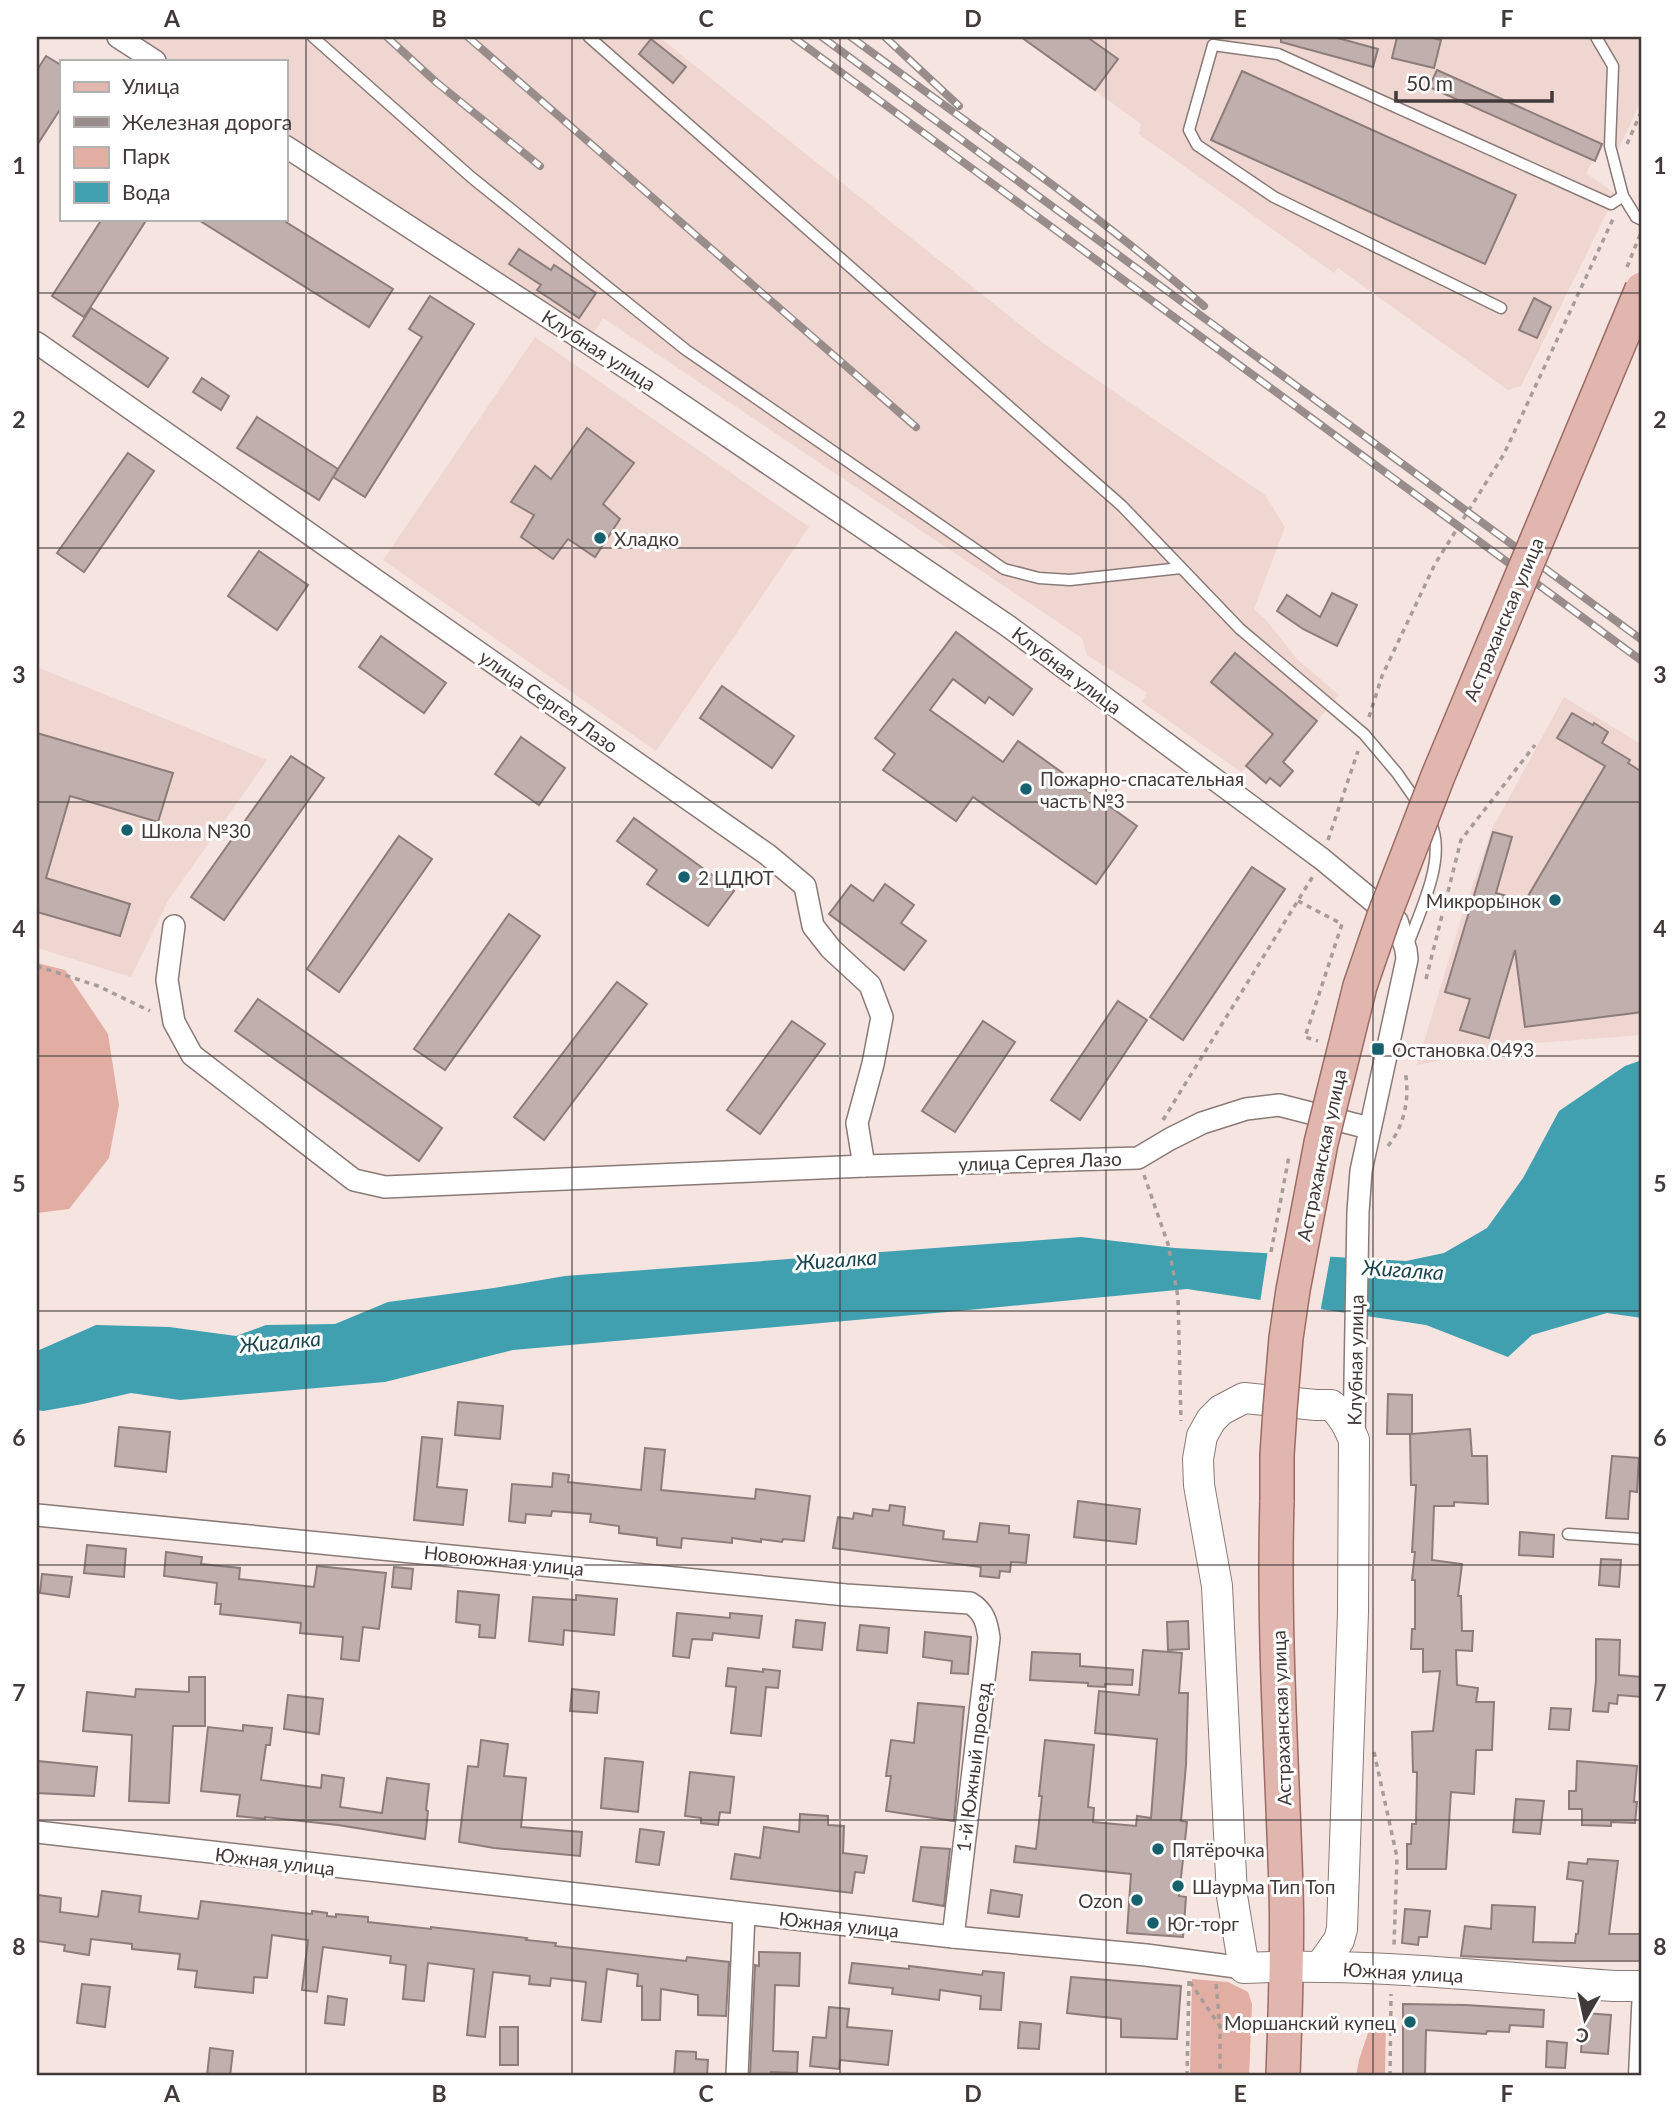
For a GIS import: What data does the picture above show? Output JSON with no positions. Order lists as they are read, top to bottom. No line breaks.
{"streets":{"main road":["Астраханская улица"],"street":["Клубная улица","улица Сергея Лазо","Новоюжная улица","1-й Южный проезд","Южная улица"]},"crossings":[["Клубная улица","улица Сергея Лазо"],["Астраханская улица","Южная улица"],["Новоюжная улица","1-й Южный проезд"],["1-й Южный проезд","Южная улица"]],"water":["Жигалка"],"places":{"other":["Хладко","Пожарно-спасательная часть №3","Школа №30","2 ЦДЮТ","Микрорынок","Пятёрочка","Шаурма Тип Топ","Ozon","Юг-торг","Моршанский купец"],"transit":["Остановка 0493"]},"legend":["Улица","Железная дорога","Парк","Вода"],"scale_bar":"50 m","north":"bottom","grid":{"columns":["A","B","C","D","E","F"],"rows":["1","2","3","4","5","6","7","8"]}}
